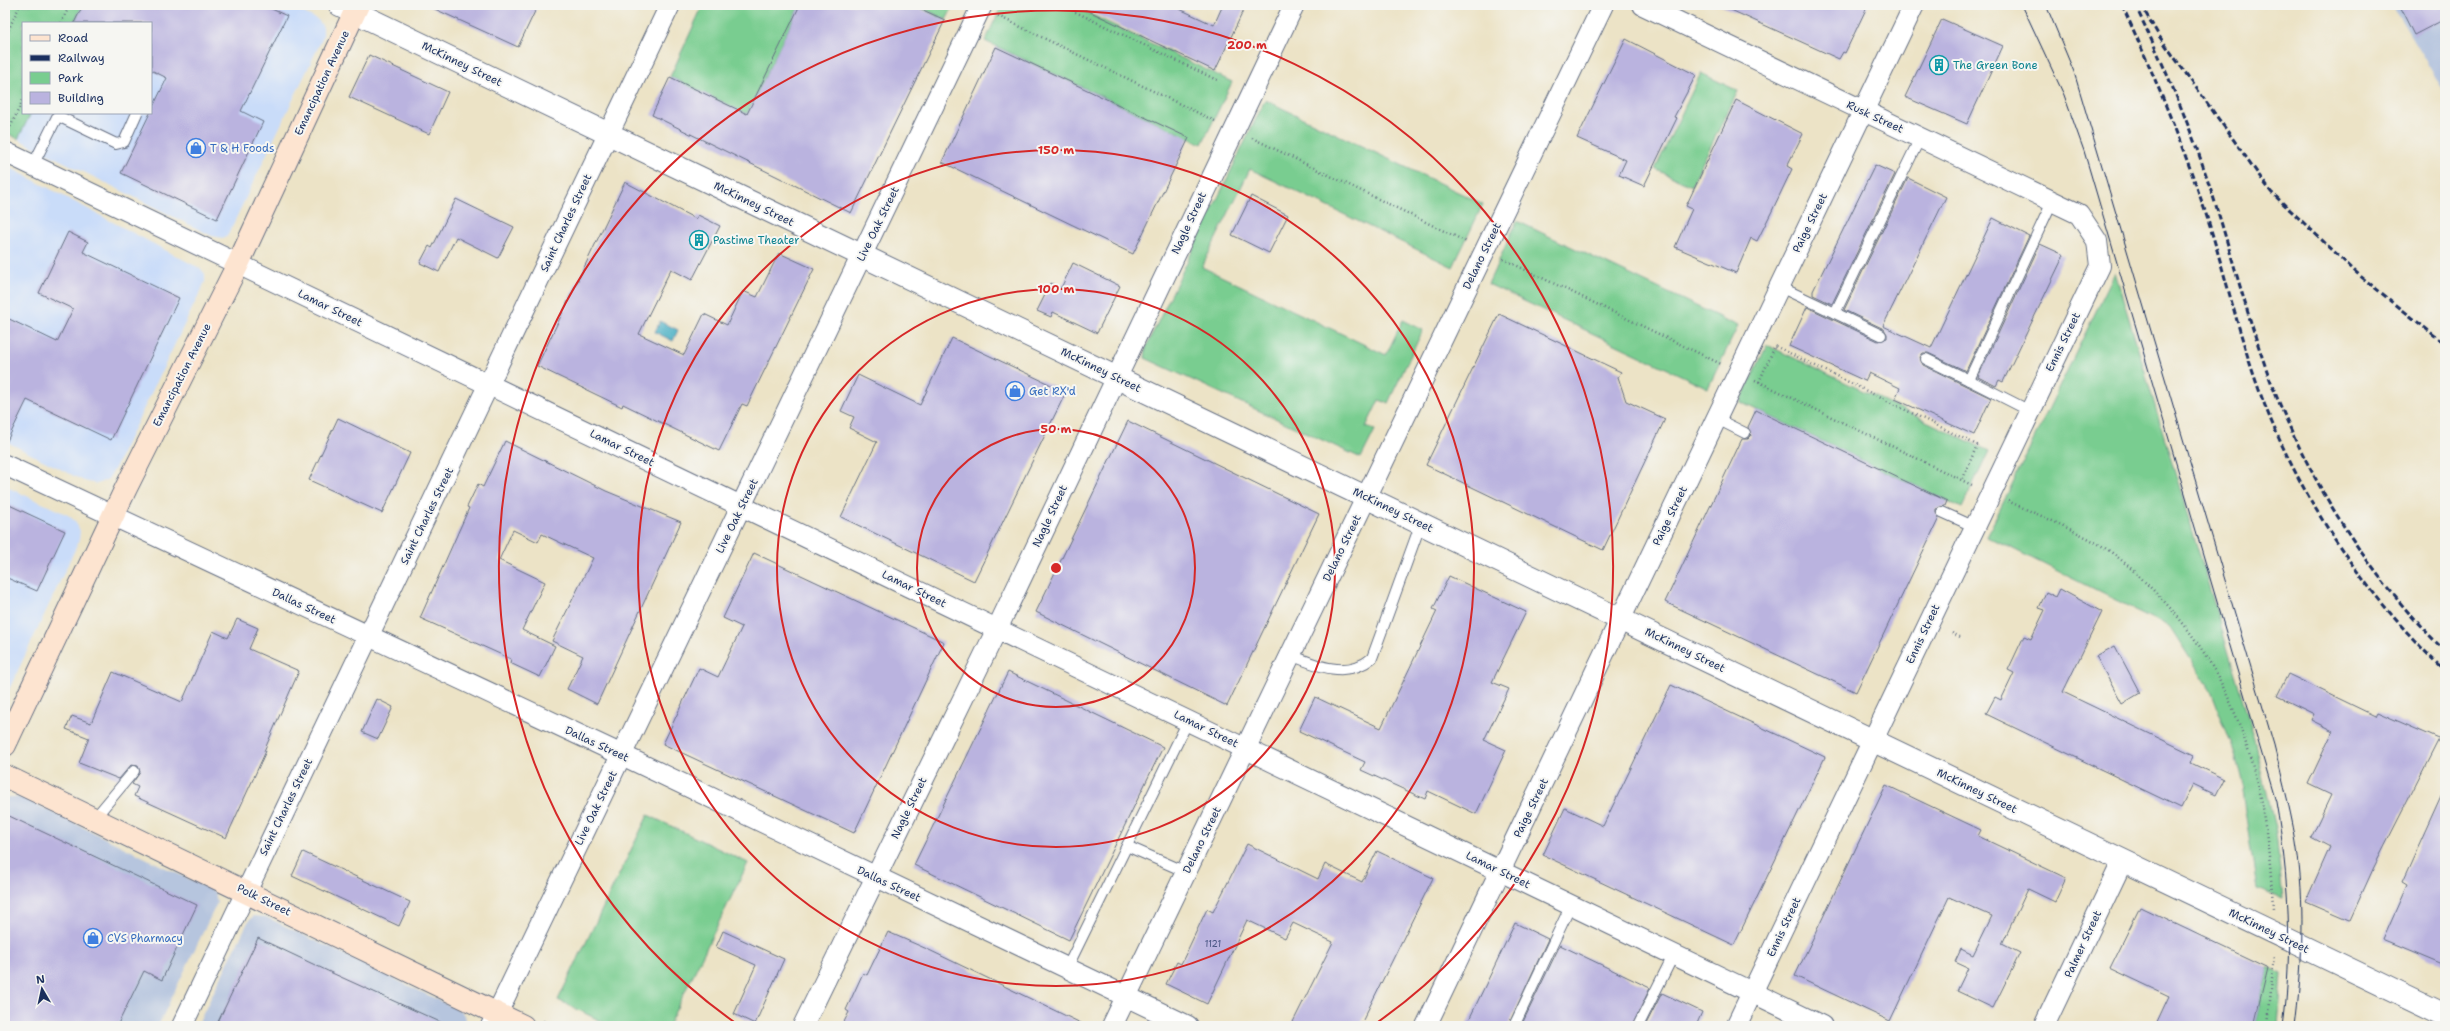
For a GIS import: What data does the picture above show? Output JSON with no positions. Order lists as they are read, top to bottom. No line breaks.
{"streets":{"main road":["Emancipation Avenue","Polk Street"],"street":["McKinney Street","Rusk Street","Saint Charles Street","Nagle Street","Paige Street","Live Oak Street","Delano Street","Lamar Street","Ennis Street","Dallas Street","Palmer Street"]},"crossings":[["McKinney Street","Emancipation Avenue"],["McKinney Street","Saint Charles Street"],["McKinney Street","Nagle Street"],["McKinney Street","Paige Street"],["McKinney Street","Live Oak Street"],["McKinney Street","Delano Street"],["McKinney Street","Ennis Street"],["McKinney Street","Palmer Street"],["Emancipation Avenue","Lamar Street"],["Emancipation Avenue","Dallas Street"],["Rusk Street","Paige Street"],["Rusk Street","Ennis Street"],["Saint Charles Street","Lamar Street"],["Saint Charles Street","Dallas Street"],["Saint Charles Street","Polk Street"],["Nagle Street","Lamar Street"],["Nagle Street","Dallas Street"],["Paige Street","Lamar Street"],["Live Oak Street","Lamar Street"],["Live Oak Street","Dallas Street"],["Live Oak Street","Polk Street"],["Delano Street","Lamar Street"],["Delano Street","Dallas Street"],["Lamar Street","Ennis Street"]],"places":{"building":["The Green Bone","Pastime Theater"],"shop":["T & H Foods","Get RX'd","CVS Pharmacy"]},"house_numbers":["1121"],"legend":["Road","Railway","Park","Building"],"north":"top","rings":["200 m","150 m","100 m","50 m"]}
